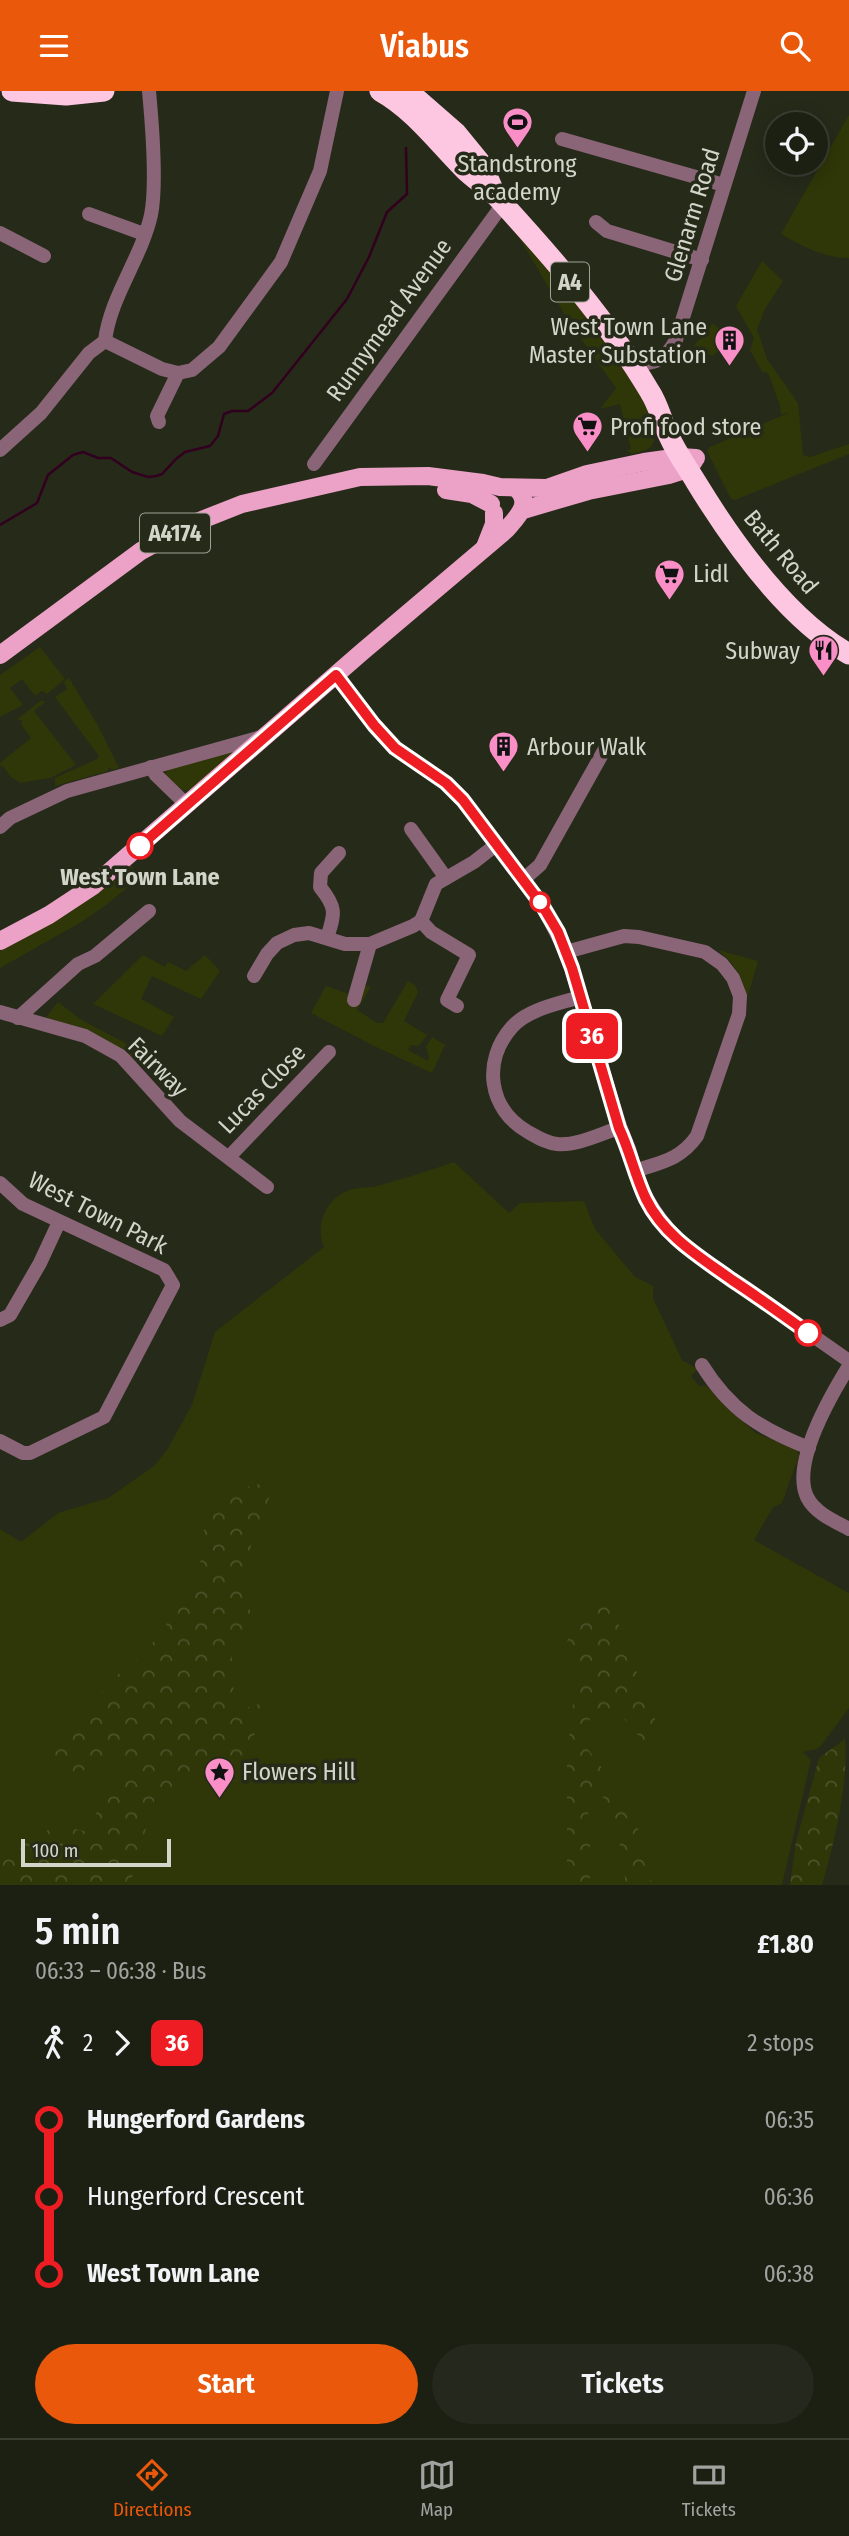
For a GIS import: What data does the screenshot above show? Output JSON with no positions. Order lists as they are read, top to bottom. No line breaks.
{"streets":{"highway":["A4","Bath Road"],"main road":["A4174"],"street":["Glenarm Road","Runnymead Avenue","Fairway","Lucas Close","West Town Park"]},"crossings":[["Glenarm Road","A4"],["A4","Runnymead Avenue"],["A4","A4174"],["A4","Bath Road"],["A4174","Bath Road"],["Fairway","Lucas Close"]],"places":{"sports":["Standstrong academy"],"building":["West Town Lane Master Substation","Arbour Walk"],"supermarket":["Profi food store","Lidl"],"restaurant":["Subway"],"other":["West Town Lane"],"place":["Flowers Hill"]},"lines":["bus line 36"],"scale_bar":"100 m","page":{"header":"Viabus","on_map":"36","scale":"100 m","heading":["5 min","06:33 – 06:38 · Bus","£1.80"],"legs":["2","36","2 stops"],"list":[{"name":"Hungerford Gardens","value":"06:35"},{"name":"Hungerford Crescent","value":"06:36"},{"name":"West Town Lane","value":"06:38"}],"buttons":["Start","Tickets"],"tabs":["Directions","Map","Tickets"]}}
